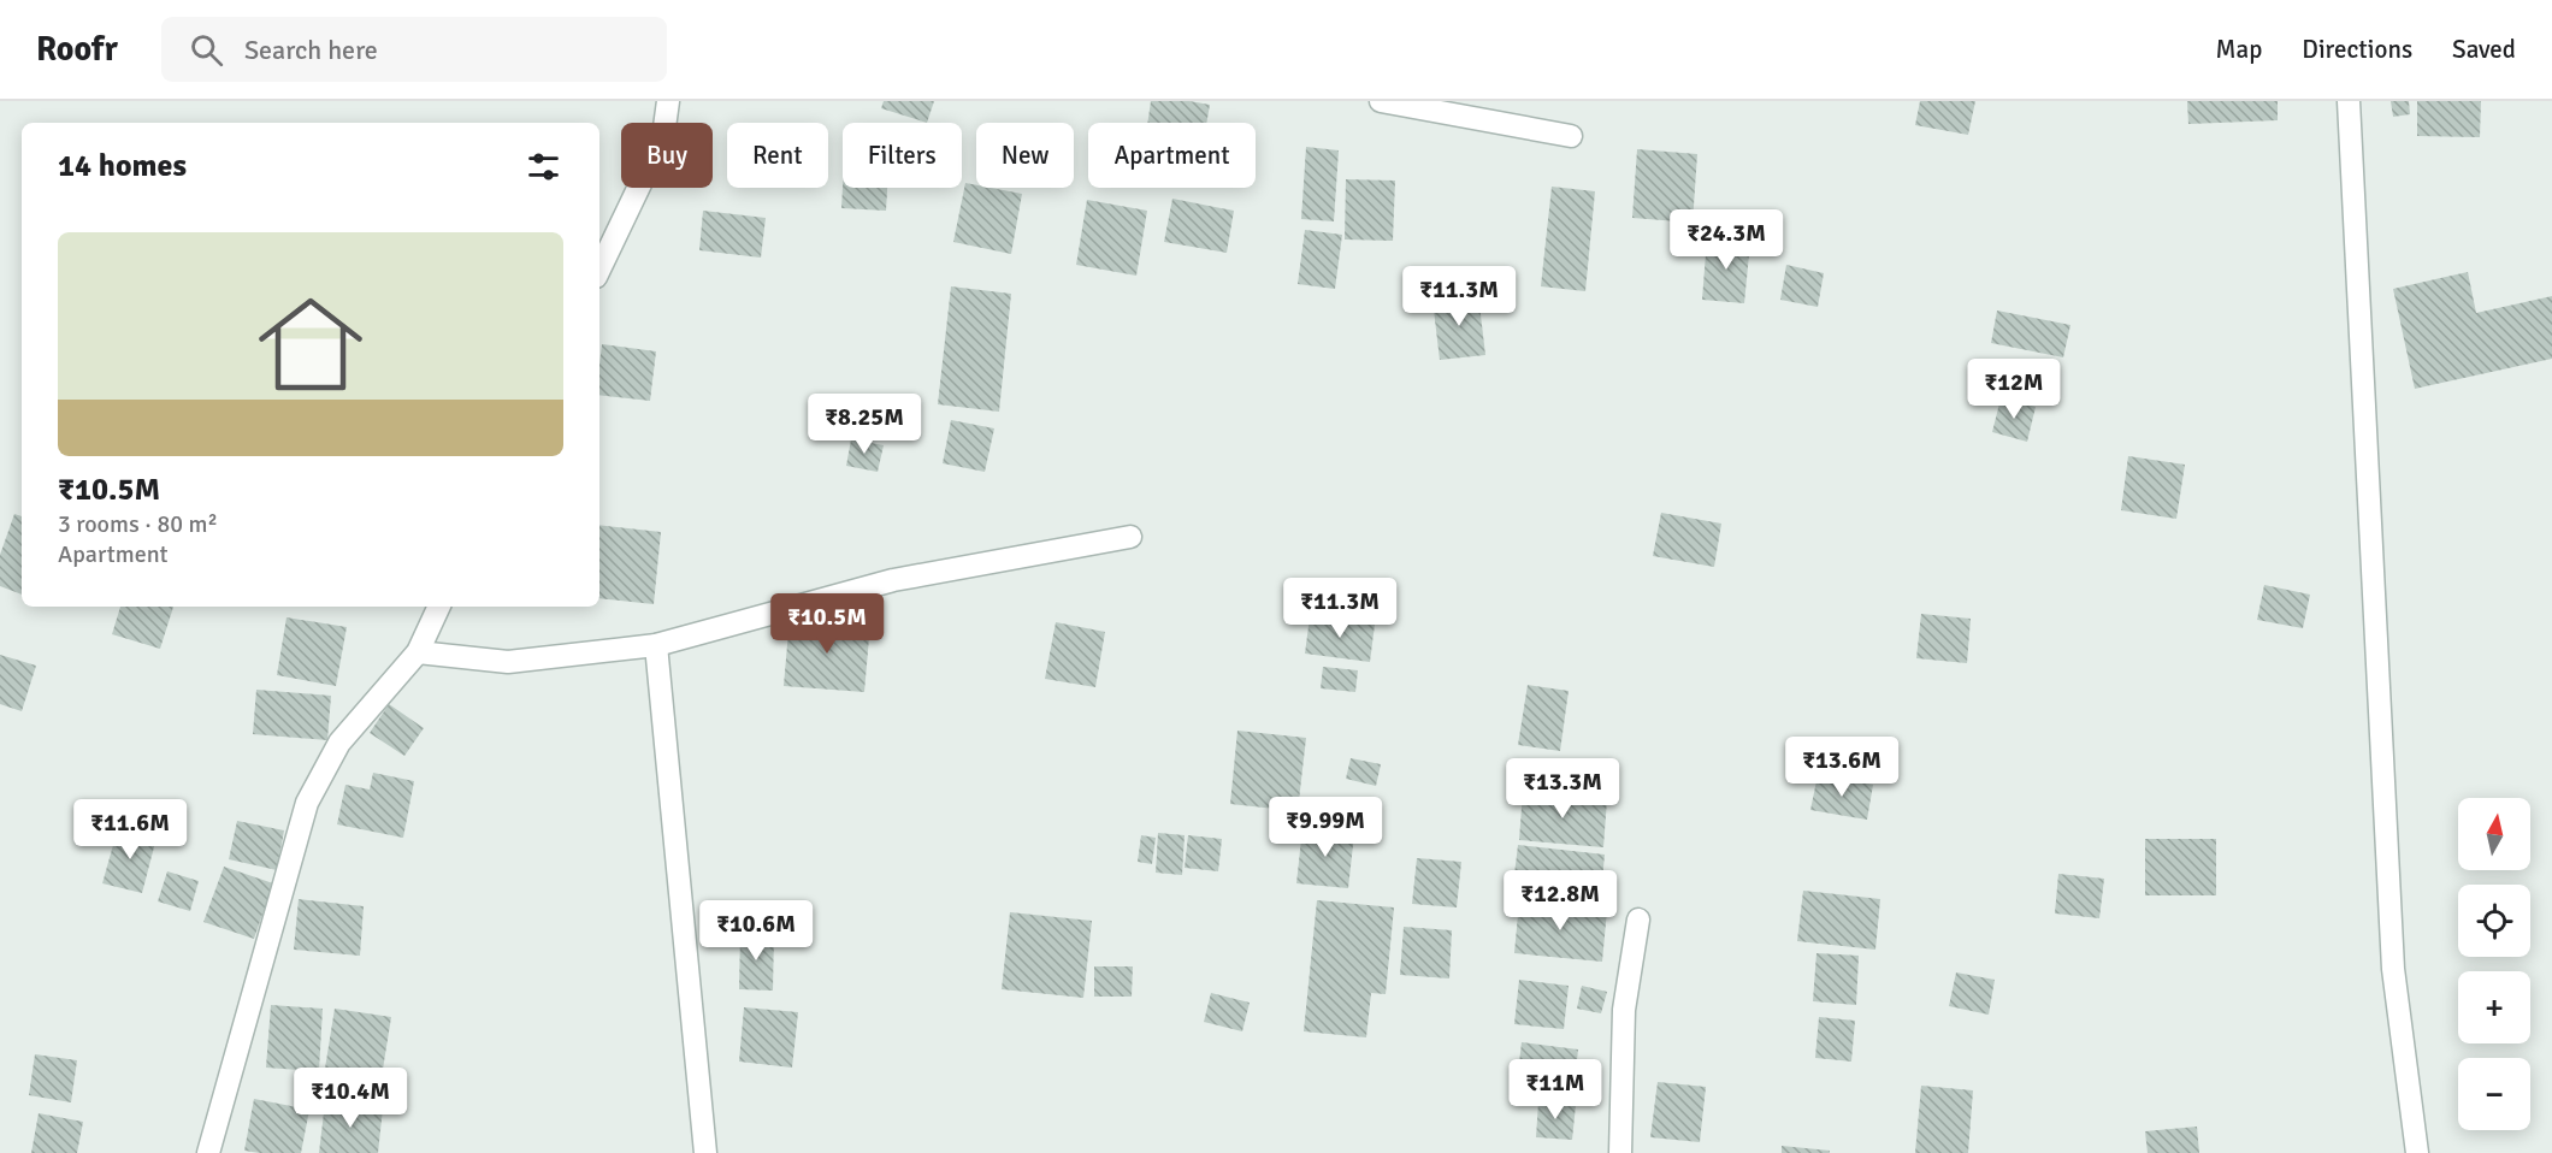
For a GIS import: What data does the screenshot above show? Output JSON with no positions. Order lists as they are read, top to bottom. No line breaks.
{"north":"top","page":{"header":"Roofr","search":"Search here","nav":["Map","Directions","Saved"],"chip":["Buy","Rent","Filters","New","Apartment"],"heading":"14 homes","price":["₹24.3M","₹11.3M","₹12M","₹8.25M","₹11.3M","₹10.5M","₹13.6M","₹13.3M","₹9.99M","₹11.6M","₹12.8M","₹10.6M","₹11M","₹10.4M"],"list":[{"name":"₹10.5M","note":"3 rooms · 80 m² · Apartment"}],"map_buttons":["+","−"]}}
